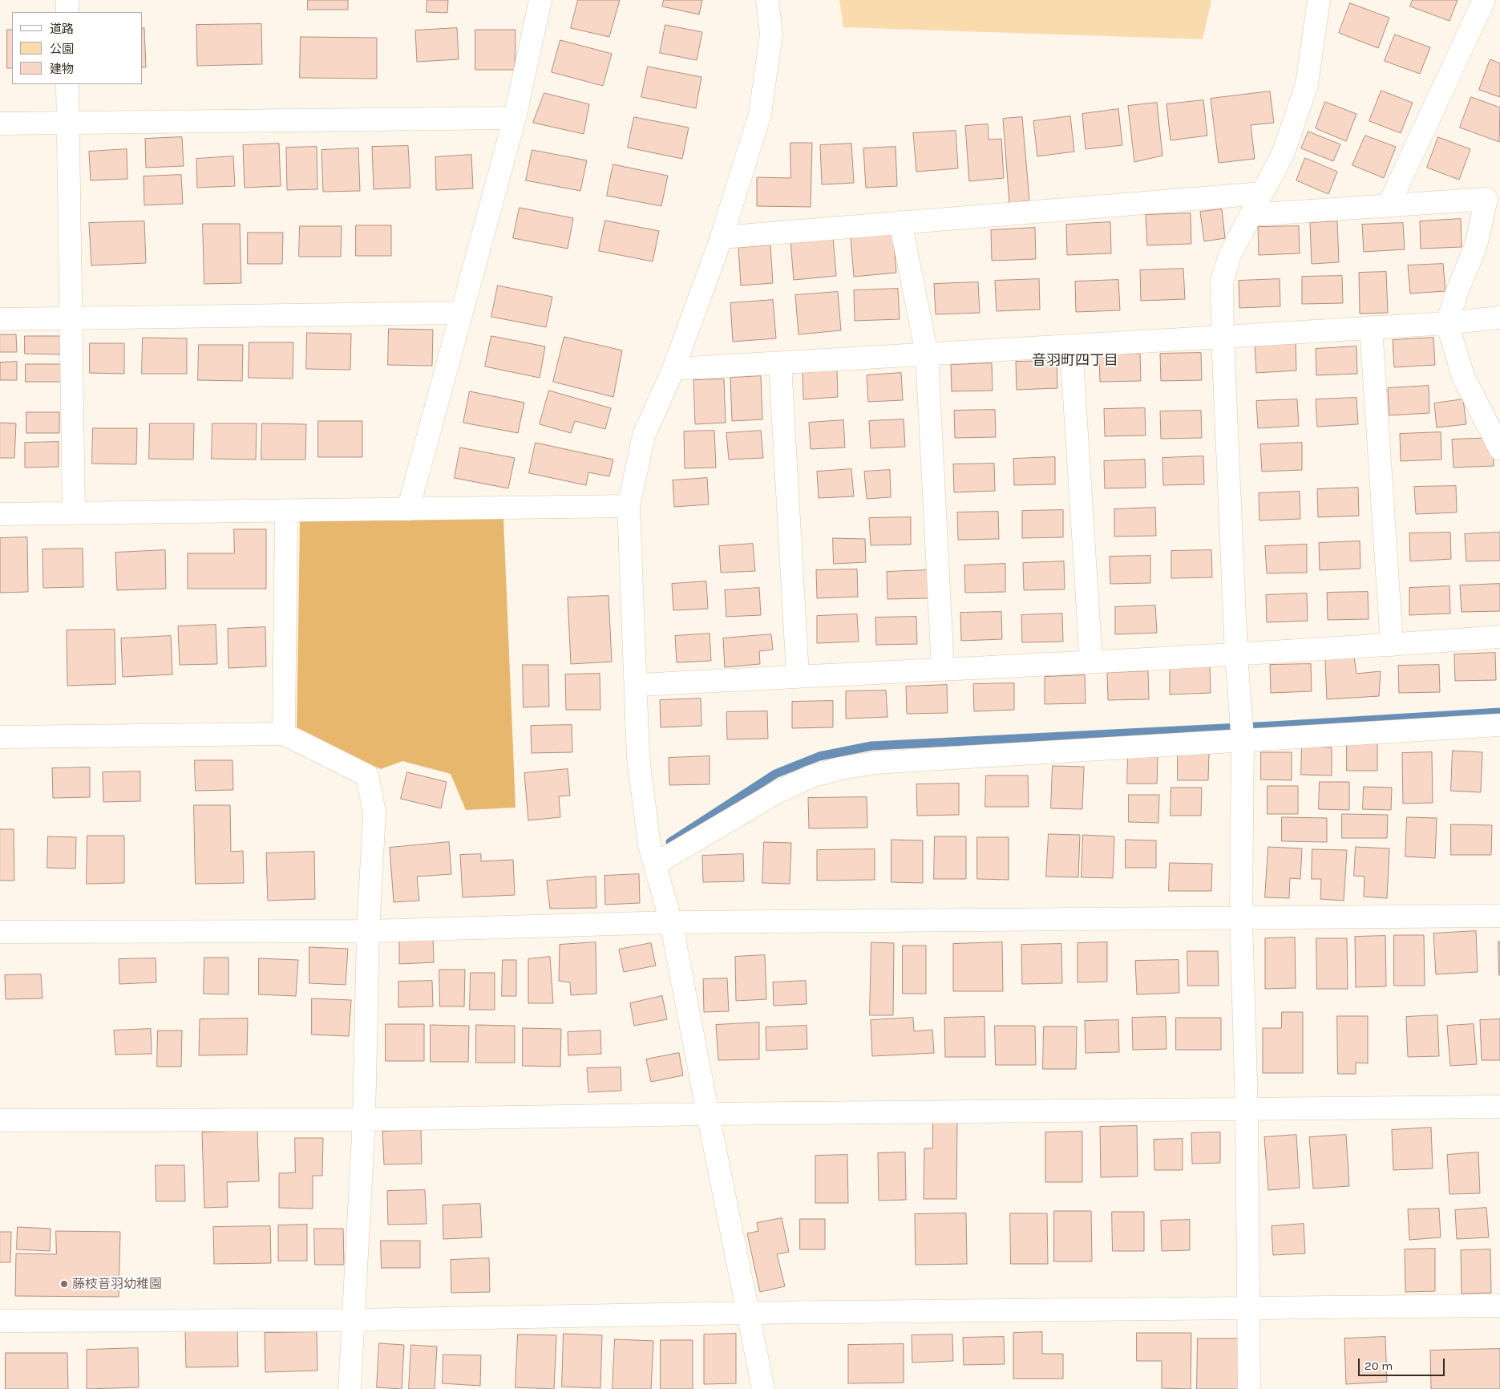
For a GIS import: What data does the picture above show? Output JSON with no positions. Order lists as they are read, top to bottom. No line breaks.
{"districts":["音羽町四丁目"],"places":["藤枝音羽幼稚園"],"legend":["道路","公園","建物"],"scale_bar":"20 m"}
